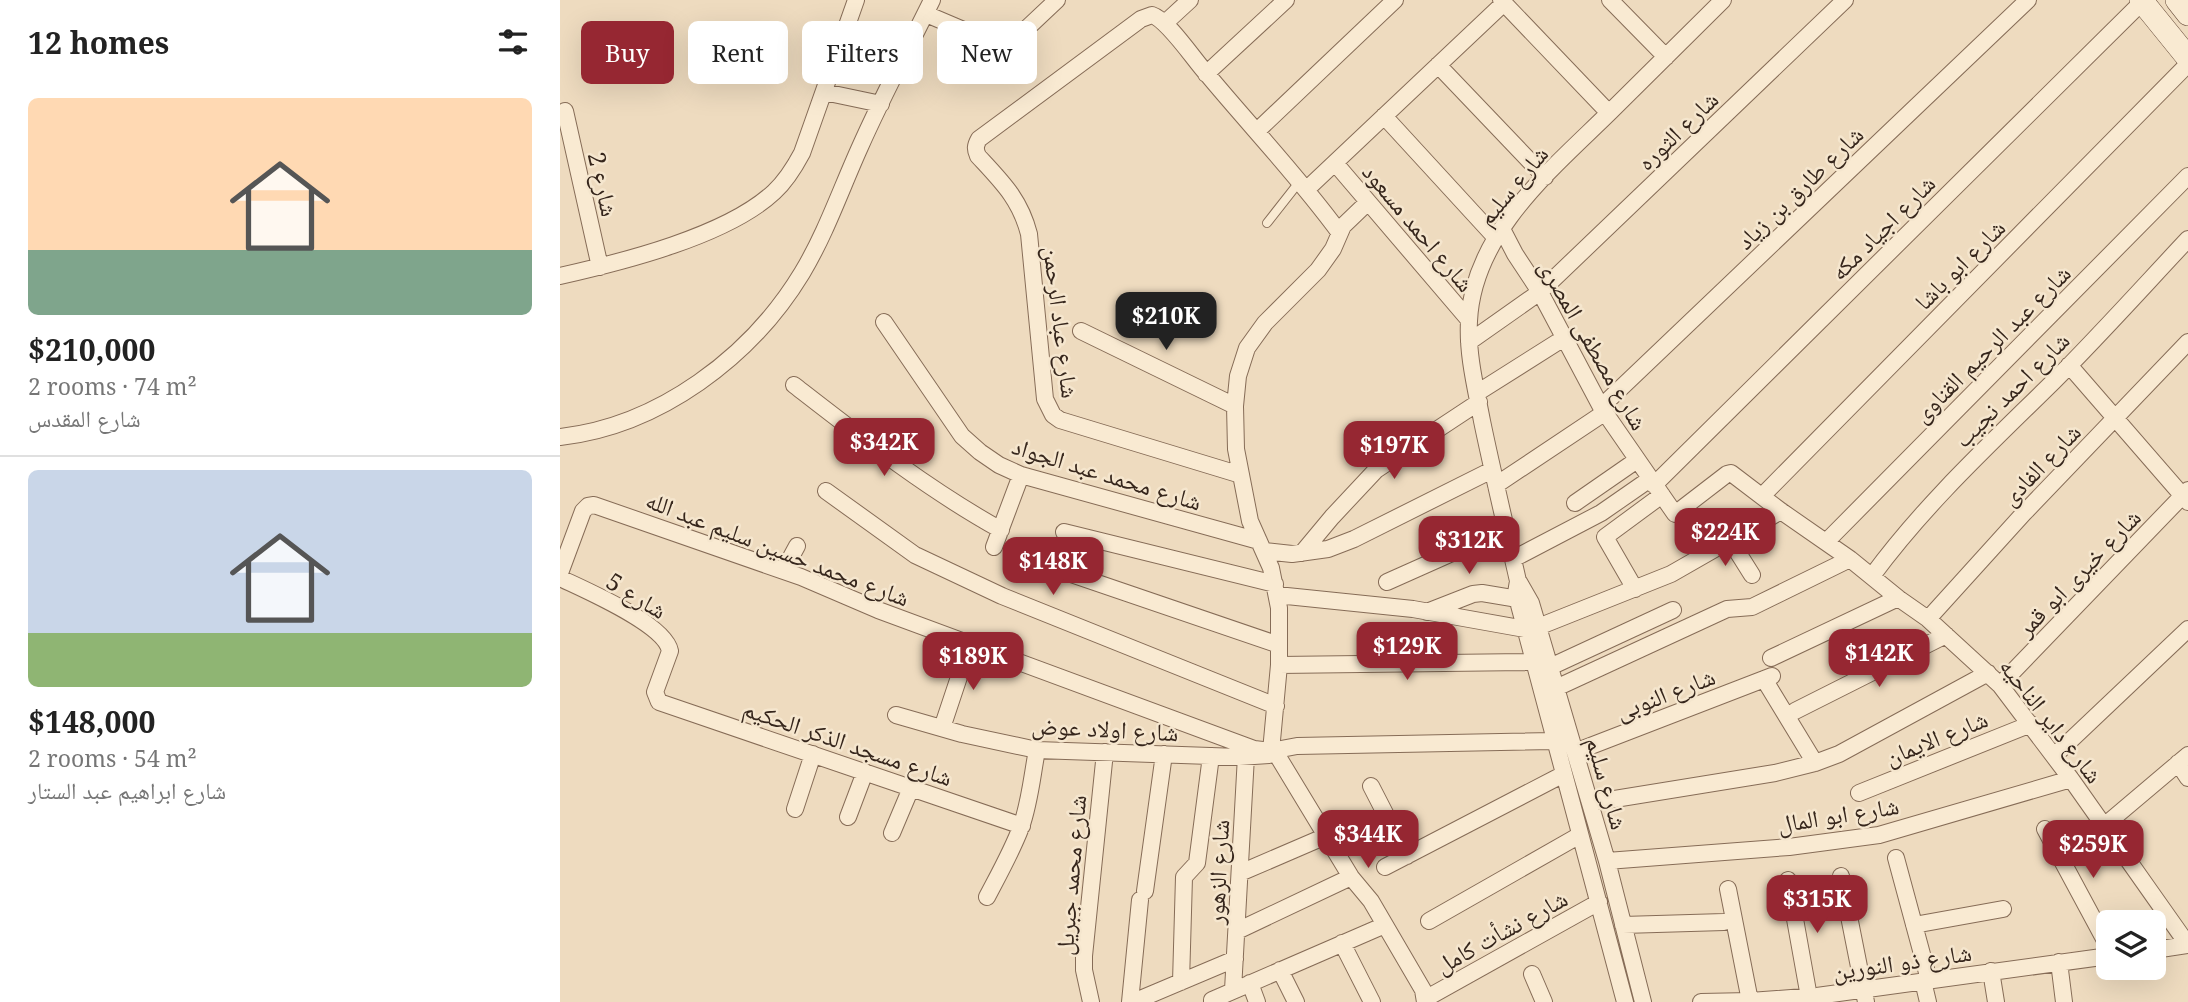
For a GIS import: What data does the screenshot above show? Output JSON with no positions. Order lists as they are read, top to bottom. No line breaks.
{"streets":{"street":["شارع الثوره","شارع 2","شارع سليم","شارع طارق بن زياد","شارع احمد مسعود","شارع اجياد مكه","شارع ابو باشا","شارع عباد الرحمن","شارع عبد الرحيم القناوى","شارع مصطفى المصرى","شارع احمد نجيب","شارع الفادى","شارع محمد عبد الجواد","شارع محمد حسين سليم عبد الله","شارع خيرى ابو قمر","شارع 5","شارع النوبى","شارع داير الناحيه","شارع اولاد عوض","شارع الايمان","شارع مسجد الذكر الحكيم","شارع ابو المال","شارع الزهور","شارع محمد جبريل","شارع نشأت كامل","شارع ذو النورين"]},"crossings":[["شارع الثوره","شارع سليم"],["شارع الثوره","شارع مصطفى المصرى"],["شارع سليم","شارع طارق بن زياد"],["شارع سليم","شارع احمد مسعود"],["شارع سليم","شارع مصطفى المصرى"],["شارع سليم","شارع محمد عبد الجواد"],["شارع سليم","شارع محمد حسين سليم عبد الله"],["شارع سليم","شارع النوبى"],["شارع سليم","شارع ابو المال"],["شارع سليم","شارع نشأت كامل"],["شارع طارق بن زياد","شارع مصطفى المصرى"],["شارع طارق بن زياد","شارع محمد عبد الجواد"],["شارع اجياد مكه","شارع مصطفى المصرى"],["شارع ابو باشا","شارع داير الناحيه"],["شارع عبد الرحيم القناوى","شارع داير الناحيه"],["شارع مصطفى المصرى","شارع داير الناحيه"],["شارع احمد نجيب","شارع داير الناحيه"],["شارع الفادى","شارع داير الناحيه"],["شارع محمد حسين سليم عبد الله","شارع 5"],["شارع محمد حسين سليم عبد الله","شارع اولاد عوض"],["شارع خيرى ابو قمر","شارع داير الناحيه"],["شارع 5","شارع مسجد الذكر الحكيم"],["شارع داير الناحيه","شارع الايمان"],["شارع داير الناحيه","شارع ابو المال"],["شارع اولاد عوض","شارع الزهور"],["شارع اولاد عوض","شارع محمد جبريل"]],"page":{"heading":"12 homes","chip":["Buy","Rent","Filters","New"],"list":[{"name":"$210,000","note":"2 rooms · 74 m² · شارع المقدس"},{"name":"$148,000","note":"2 rooms · 54 m² · شارع ابراهيم عبد الستار"}],"price":["$210K","$342K","$197K","$224K","$312K","$148K","$129K","$142K","$189K","$344K","$259K","$315K"]}}
